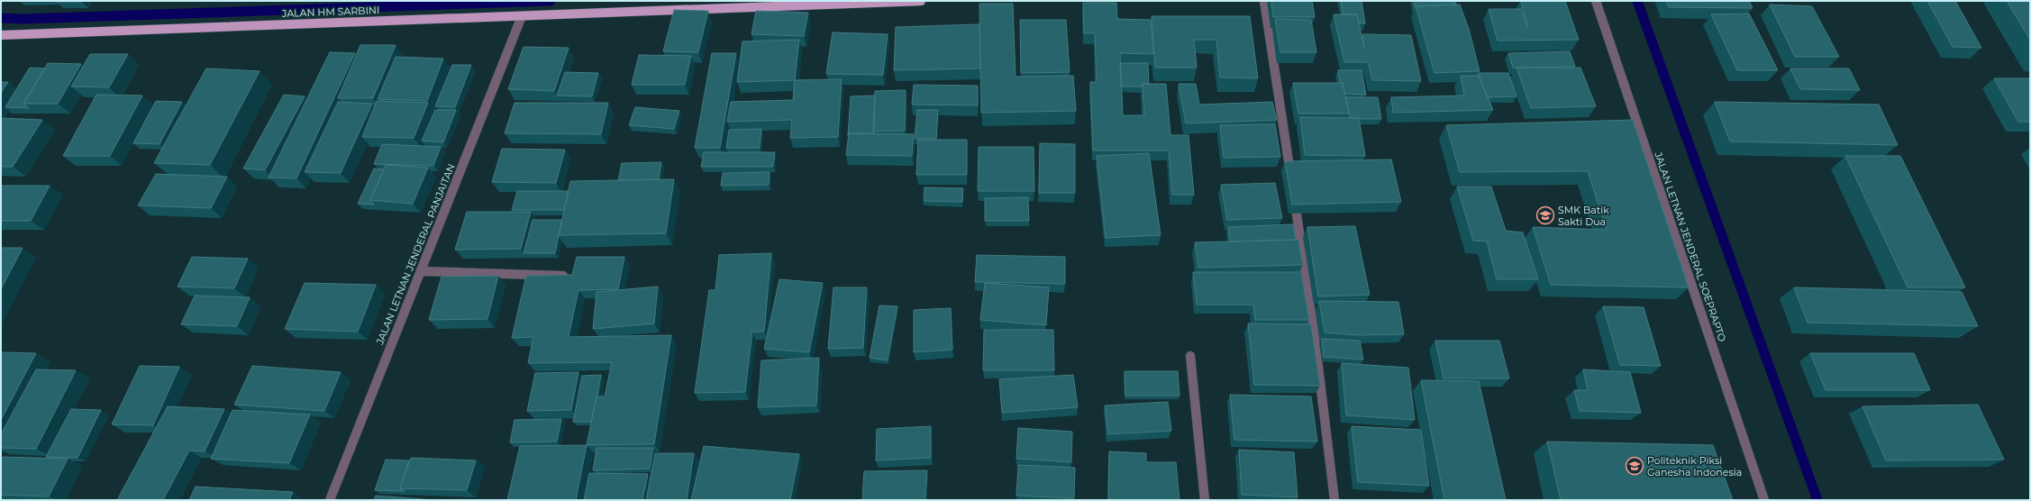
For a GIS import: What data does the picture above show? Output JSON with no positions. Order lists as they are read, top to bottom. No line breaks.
{"streets":{"main road":["JALAN HM SARBINI"],"street":["JALAN LETNAN JENDERAL SOEPRAPTO","JALAN LETNAN JENDERAL PANJAITAN"]},"crossings":[["JALAN HM SARBINI","JALAN LETNAN JENDERAL PANJAITAN"]],"places":{"school or university":["SMK Batik Sakti Dua","Politeknik Piksi Ganesha Indonesia"]}}
